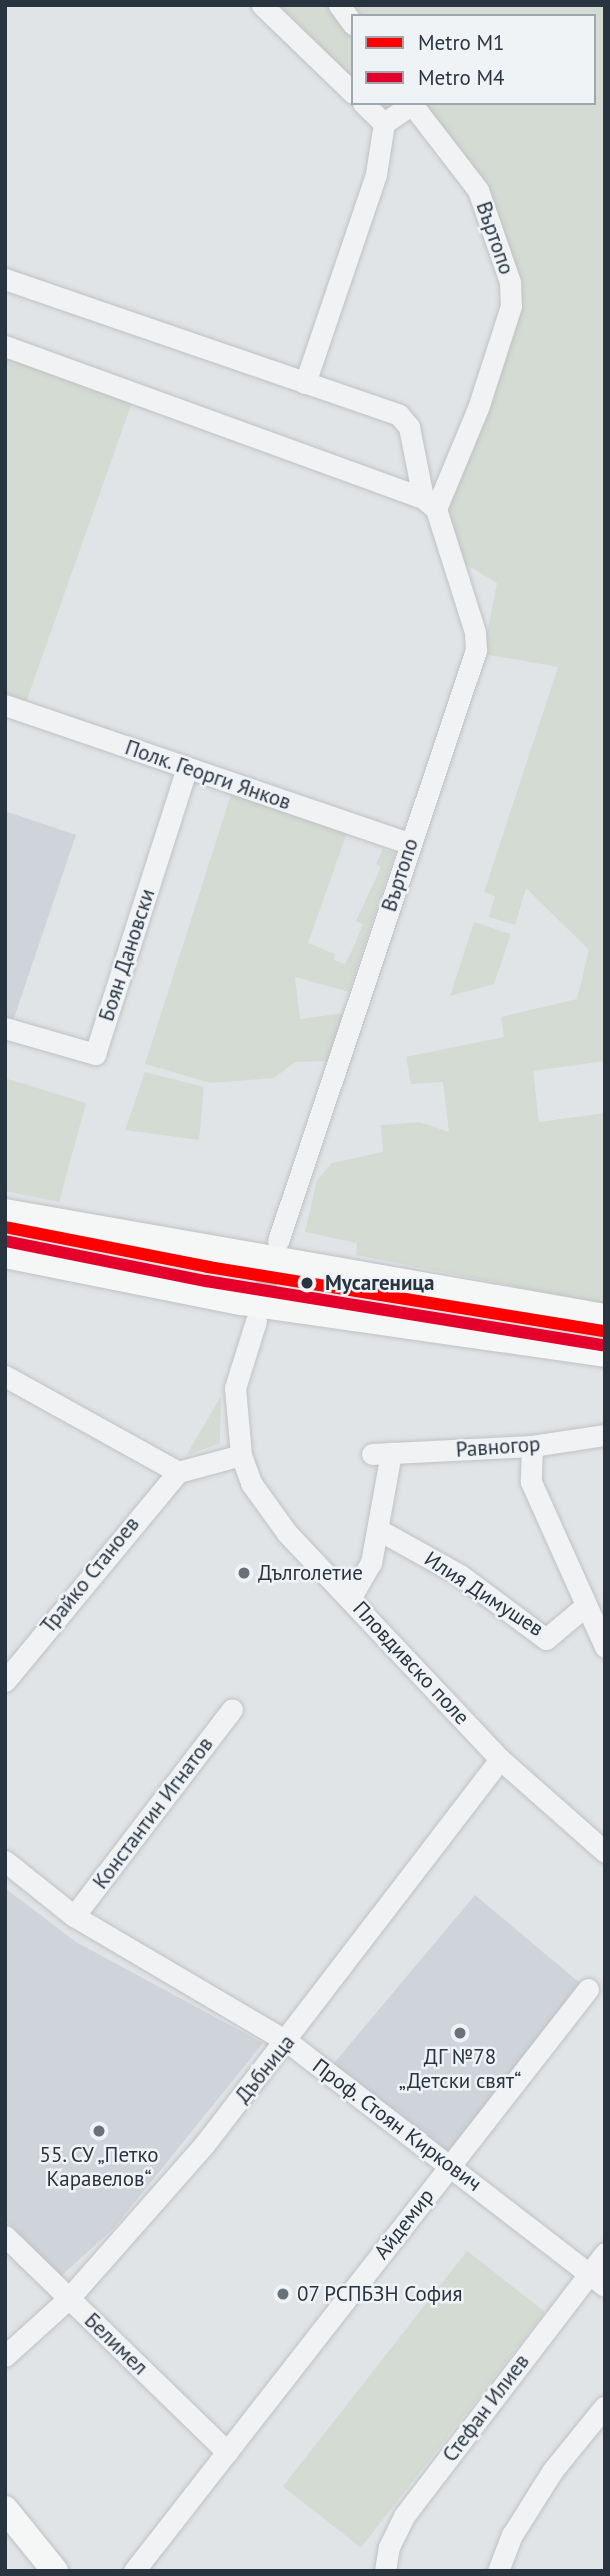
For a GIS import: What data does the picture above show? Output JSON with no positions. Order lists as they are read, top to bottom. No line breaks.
{"streets":{"street":["Въртопо","Полк. Георги Янков","Боян Дановски","Равногор","Трайко Станоев","Илия Димушев","Пловдивско поле","Константин Игнатов","Дъбница","Проф. Стоян Киркович","Айдемир","Белимел","Стефан Илиев"]},"crossings":[["Въртопо","Полк. Георги Янков"],["Полк. Георги Янков","Боян Дановски"],["Равногор","Илия Димушев"],["Равногор","Пловдивско поле"],["Пловдивско поле","Дъбница"],["Константин Игнатов","Проф. Стоян Киркович"],["Дъбница","Проф. Стоян Киркович"],["Дъбница","Белимел"],["Проф. Стоян Киркович","Айдемир"],["Проф. Стоян Киркович","Стефан Илиев"],["Айдемир","Белимел"]],"places":["Мусагеница","Дълголетие","ДГ №78 „Детски свят“","55. СУ „Петко Каравелов“","07 РСПБЗН София"],"lines":["metro line M1","metro line M4"],"legend":["Metro M1","Metro M4"]}
